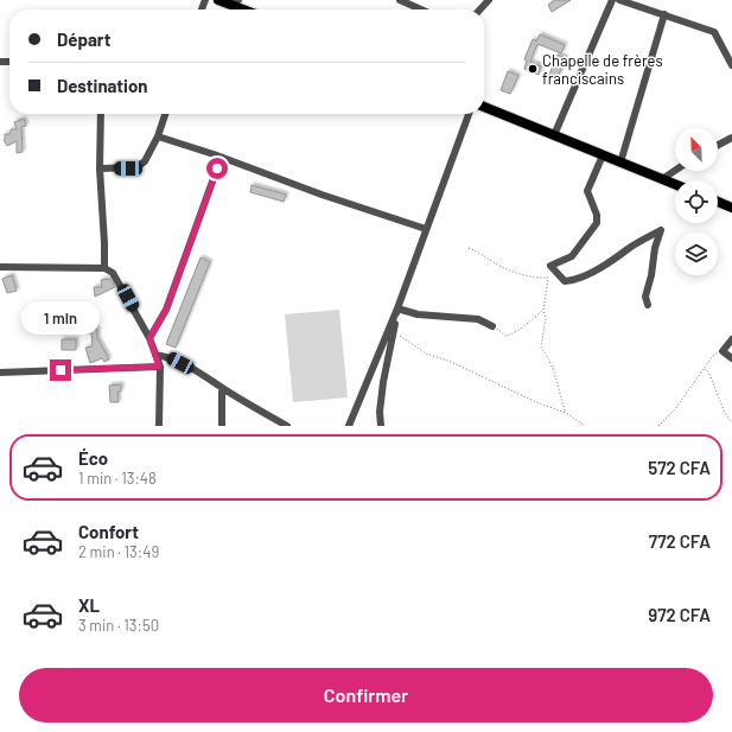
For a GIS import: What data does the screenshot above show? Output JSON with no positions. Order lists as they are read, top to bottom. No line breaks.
{"places":["Chapelle de frères franciscains"],"north":"top left","page":{"banner":["Départ","Destination"],"bubble":"1 min","list":[{"name":"Éco","note":"1 min · 13:48","value":"572 CFA"},{"name":"Confort","note":"2 min · 13:49","value":"772 CFA"},{"name":"XL","note":"3 min · 13:50","value":"972 CFA"}],"buttons":"Confirmer"}}
